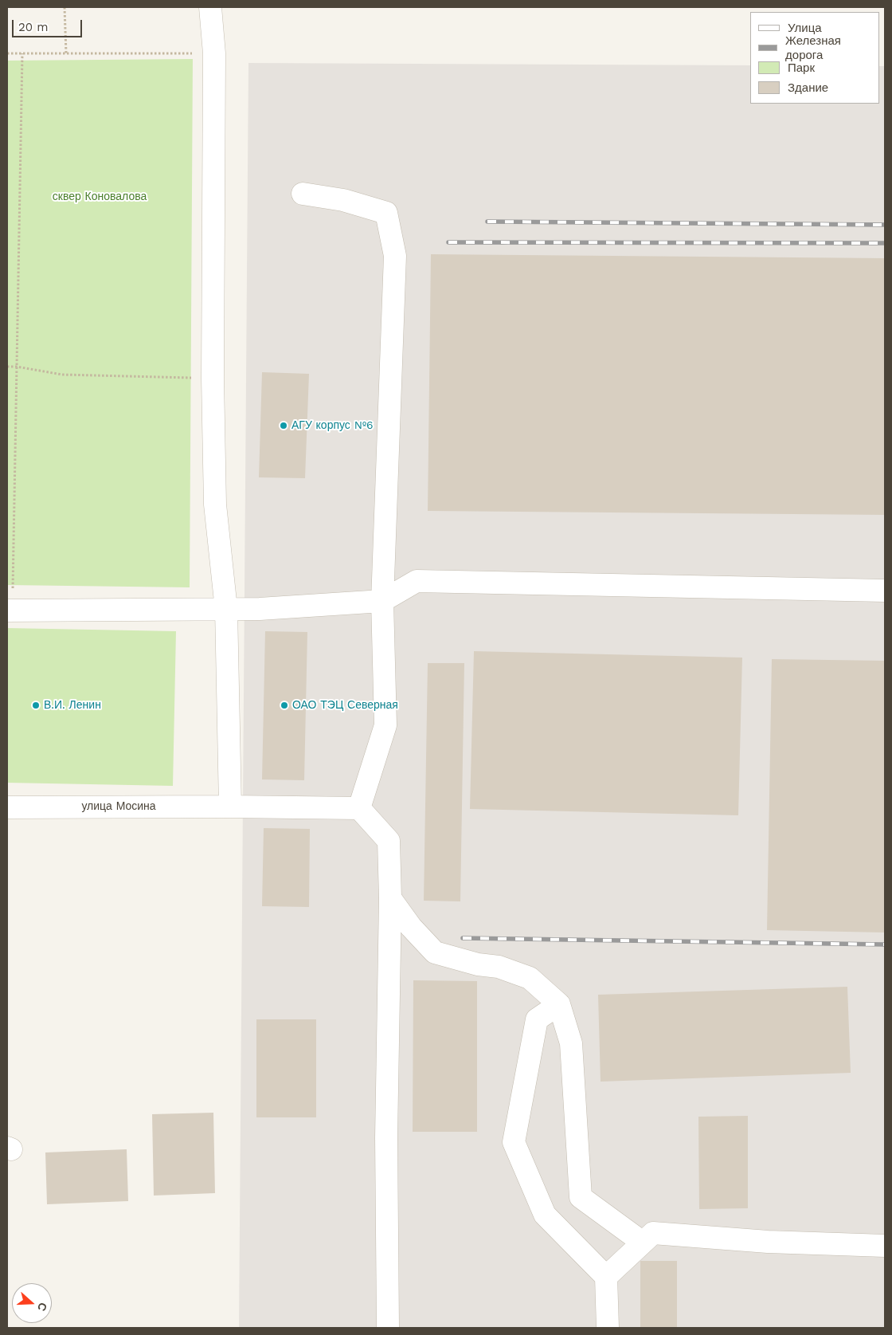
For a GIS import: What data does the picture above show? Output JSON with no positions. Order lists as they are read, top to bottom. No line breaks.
{"streets":{"street":["улица Мосина"]},"parks":["сквер Коновалова"],"places":["АГУ корпус №6","В.И. Ленин","ОАО ТЭЦ Северная"],"legend":["Улица","Железная дорога","Парк","Здание"],"scale_bar":"20 m","north":"right"}
